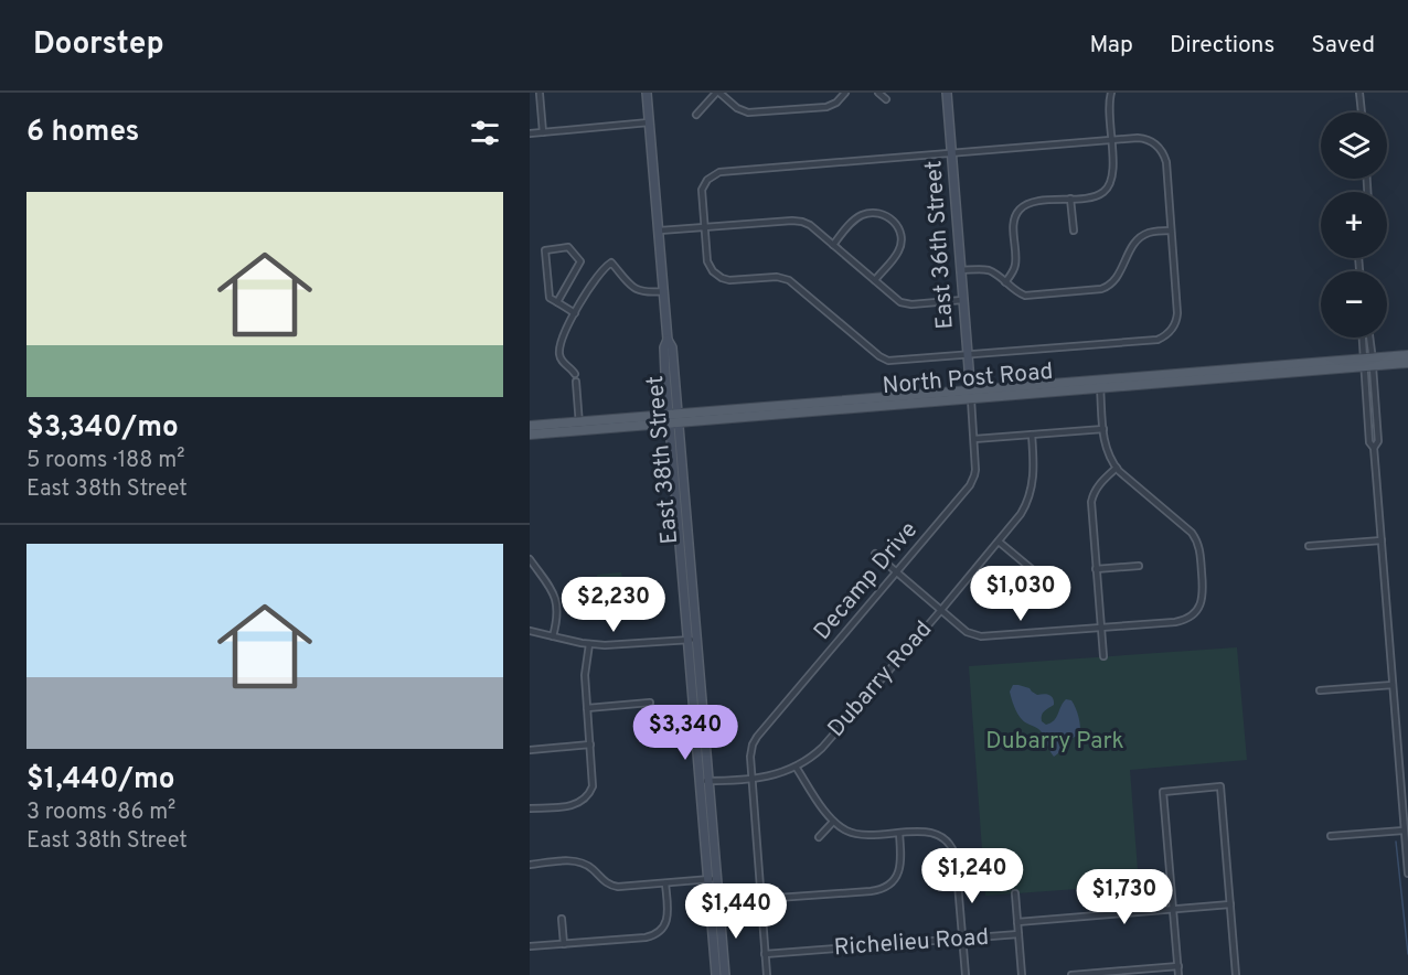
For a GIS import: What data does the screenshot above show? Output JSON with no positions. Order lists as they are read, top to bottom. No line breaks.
{"streets":{"main road":["East 36th Street","North Post Road","East 38th Street"],"street":["Decamp Drive","Dubarry Road","Richelieu Road"]},"crossings":[["East 36th Street","North Post Road"],["East 36th Street","Decamp Drive"],["North Post Road","East 38th Street"],["North Post Road","Decamp Drive"],["East 38th Street","Dubarry Road"],["Decamp Drive","Dubarry Road"],["Decamp Drive","Richelieu Road"]],"parks":["Dubarry Park"],"page":{"header":"Doorstep","nav":["Map","Directions","Saved"],"heading":"6 homes","map_buttons":["+","−"],"list":[{"name":"$3,340/mo","note":"5 rooms · 188 m² · East 38th Street"},{"name":"$1,440/mo","note":"3 rooms · 86 m² · East 38th Street"}],"price":["$1,030","$2,230","$3,340","$1,240","$1,730","$1,440"]}}
